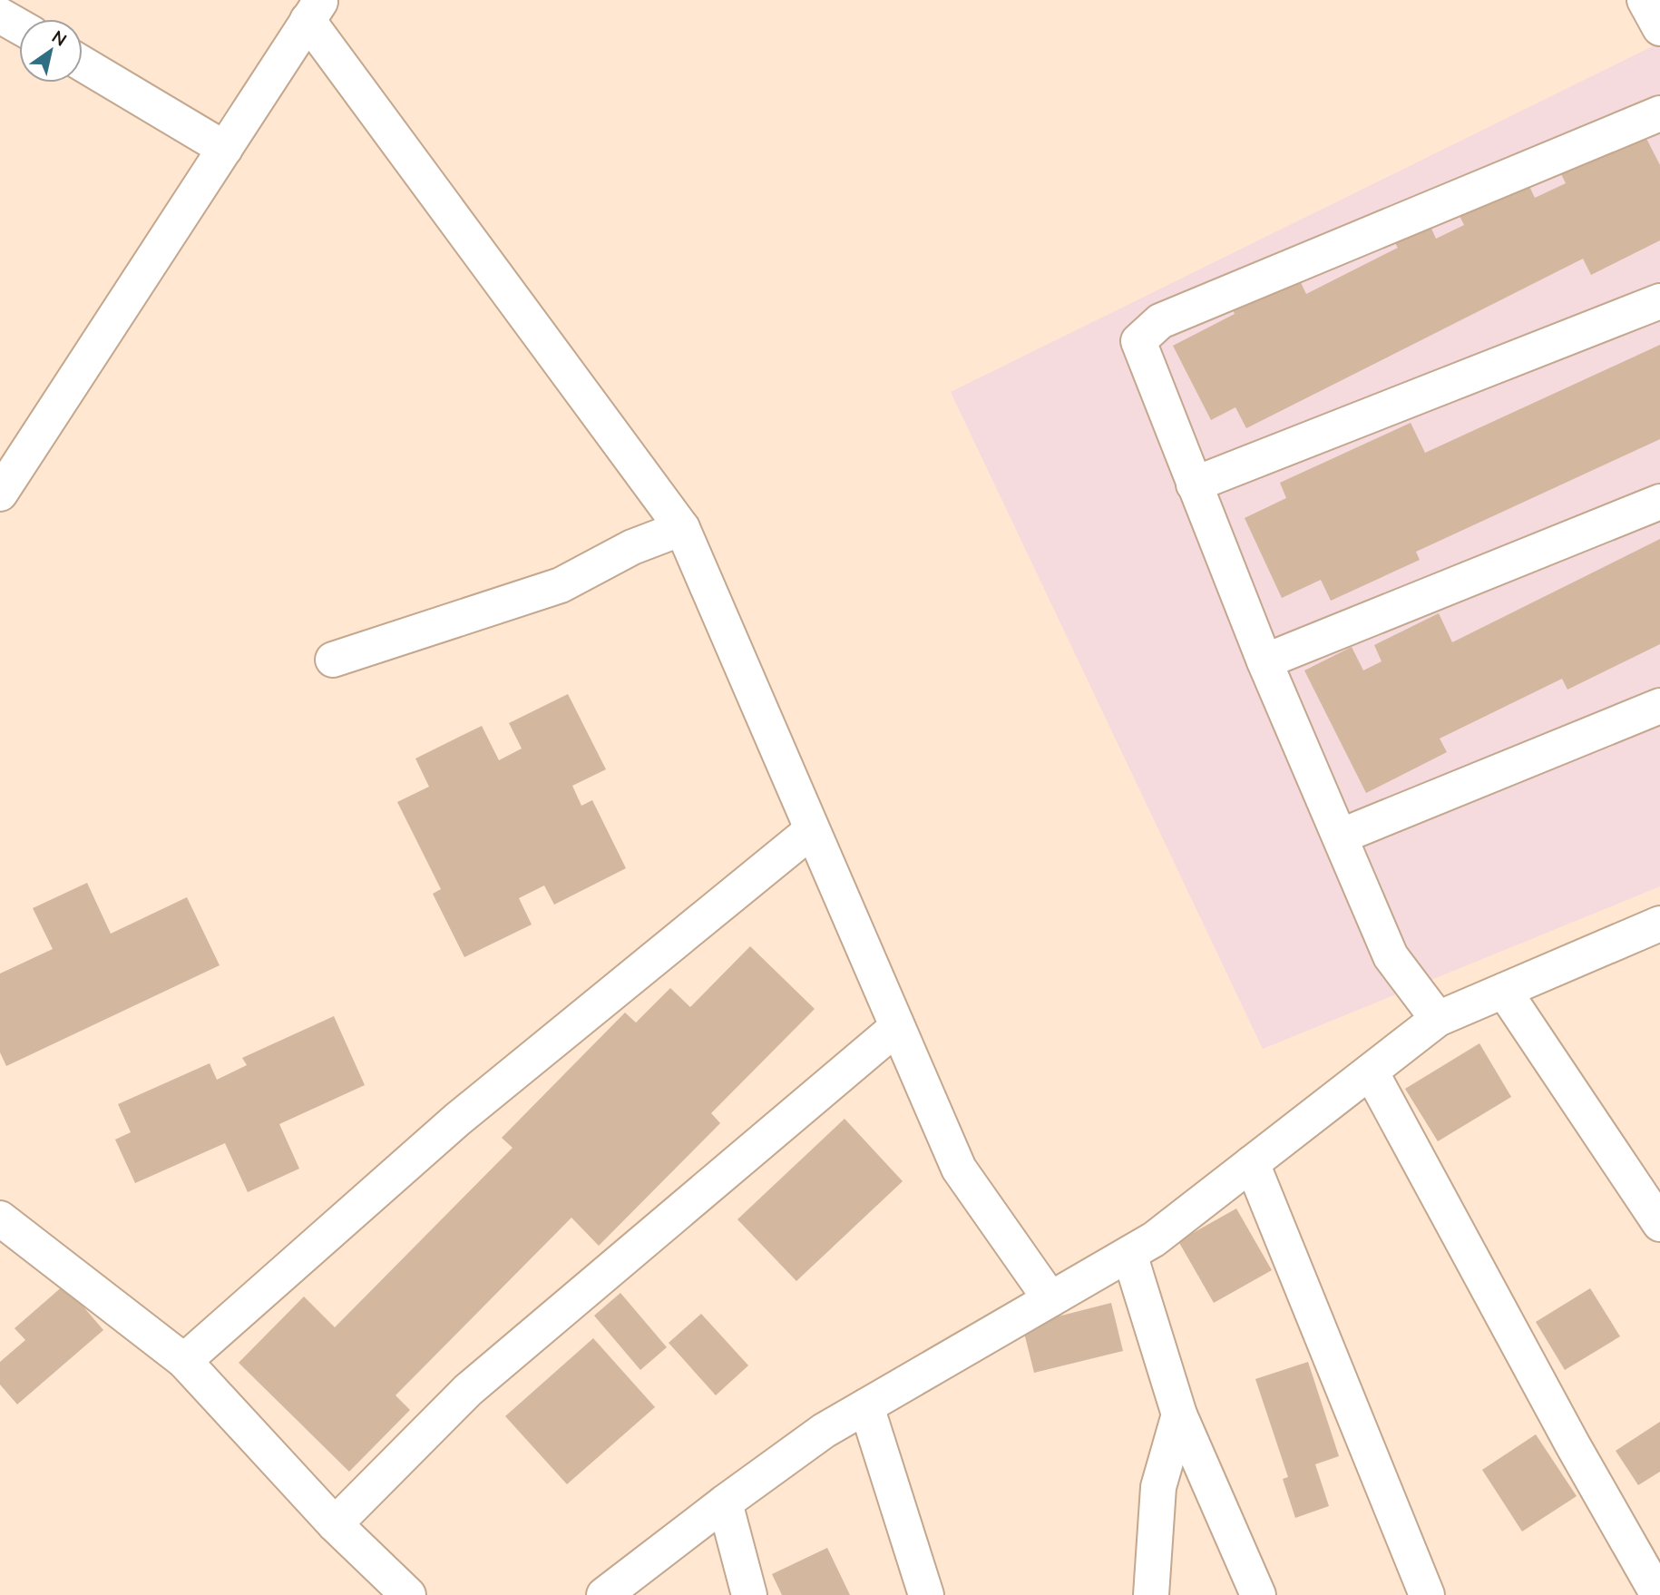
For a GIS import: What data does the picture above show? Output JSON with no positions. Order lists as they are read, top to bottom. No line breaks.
{"north":"top right"}
